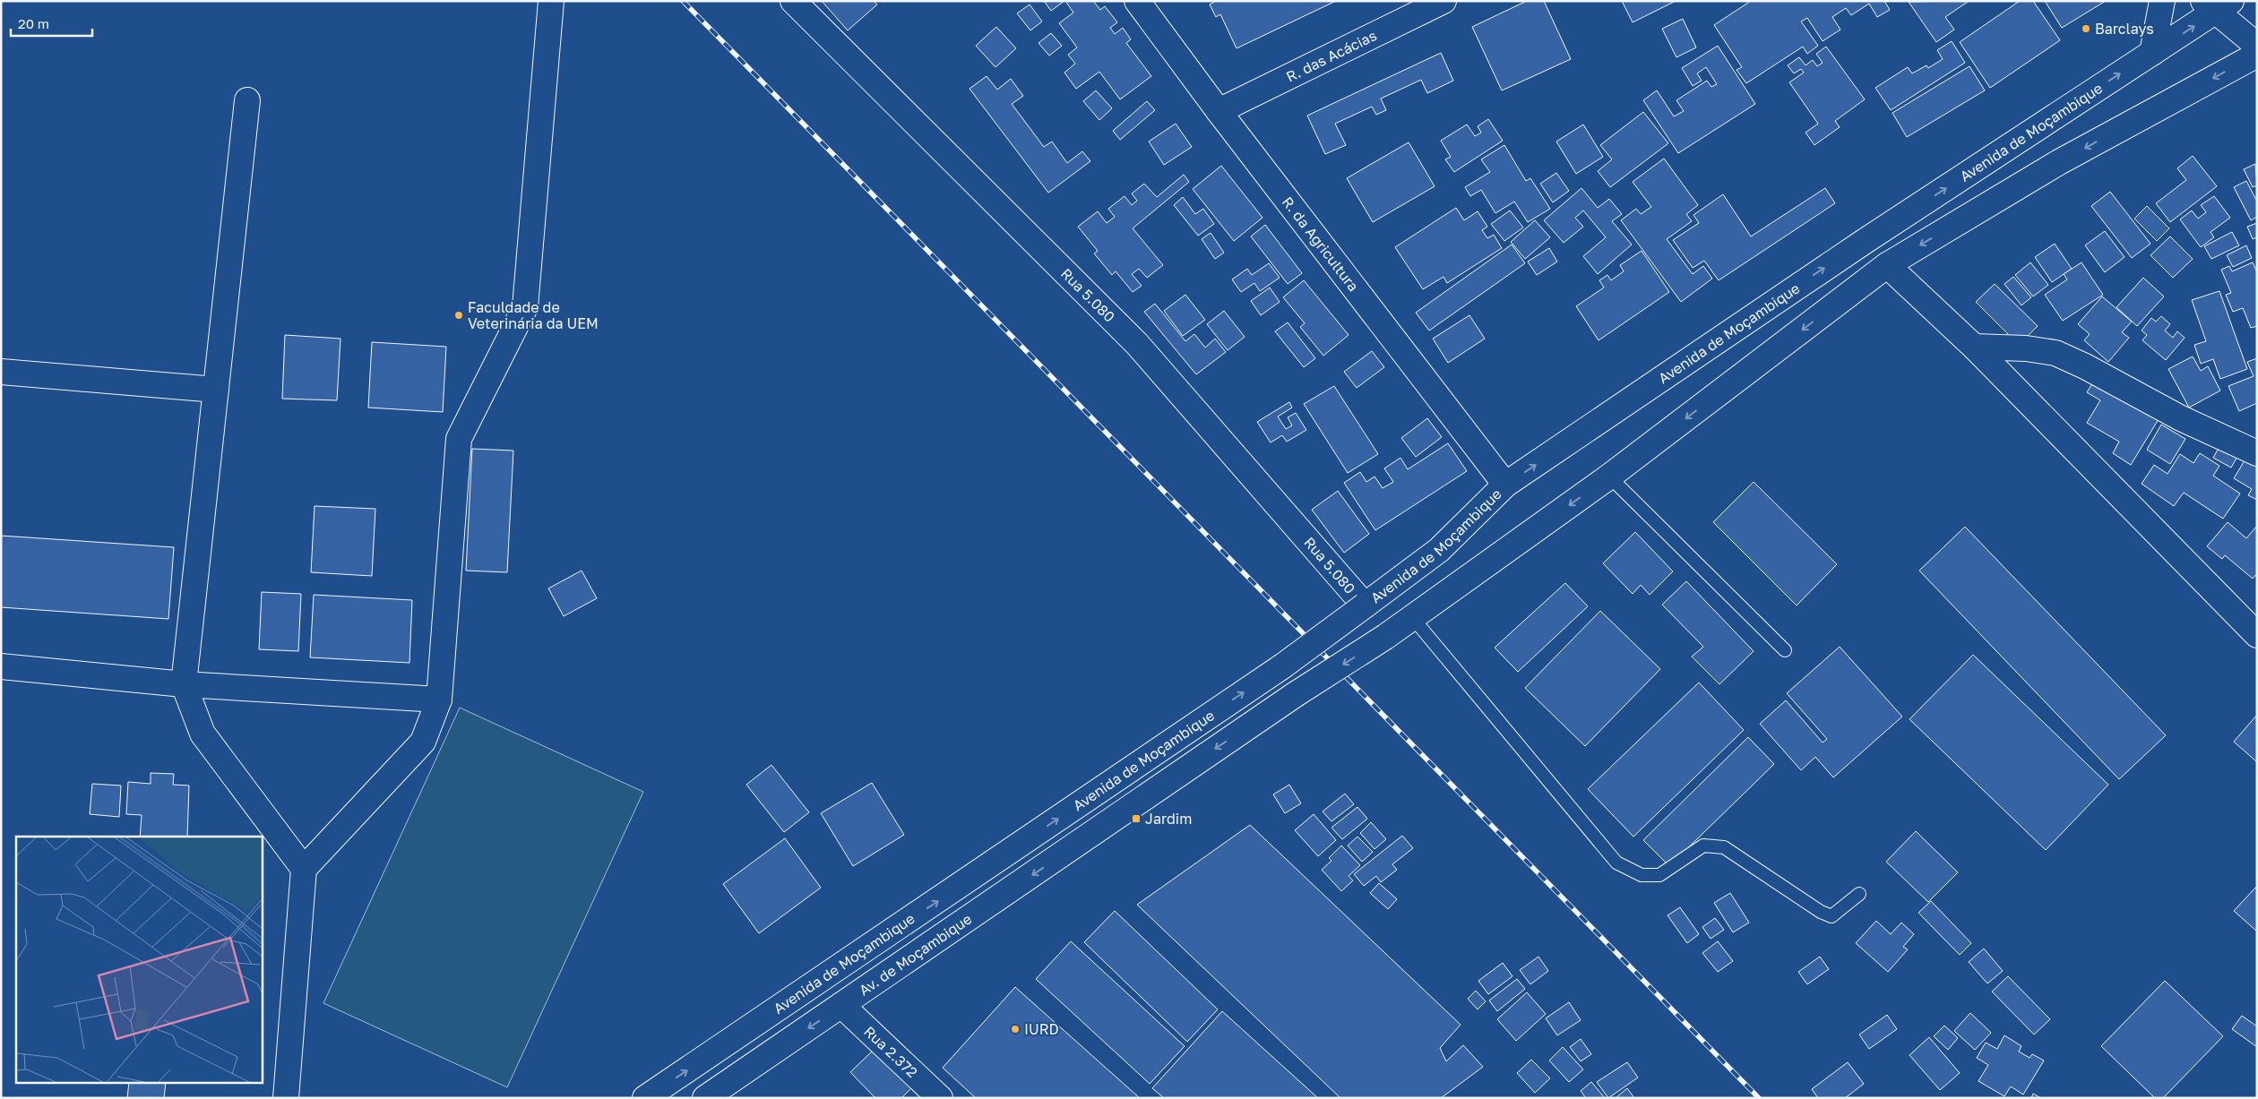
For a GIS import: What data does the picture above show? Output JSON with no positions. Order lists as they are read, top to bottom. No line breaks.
{"streets":{"main road":["R. das Acácias","Avenida de Moçambique","R. da Agricultura","Rua 5.080","Av. de Moçambique","Rua 2.372"]},"crossings":[["R. das Acácias","R. da Agricultura"],["Avenida de Moçambique","R. da Agricultura"],["Avenida de Moçambique","Rua 5.080"],["Avenida de Moçambique","Av. de Moçambique"],["Av. de Moçambique","Rua 2.372"]],"one_way":["Av. de Moçambique"],"places":{"other":["Barclays","Faculdade de Veterinária da UEM","IURD"],"transit":["Jardim"]},"scale_bar":"20 m"}
